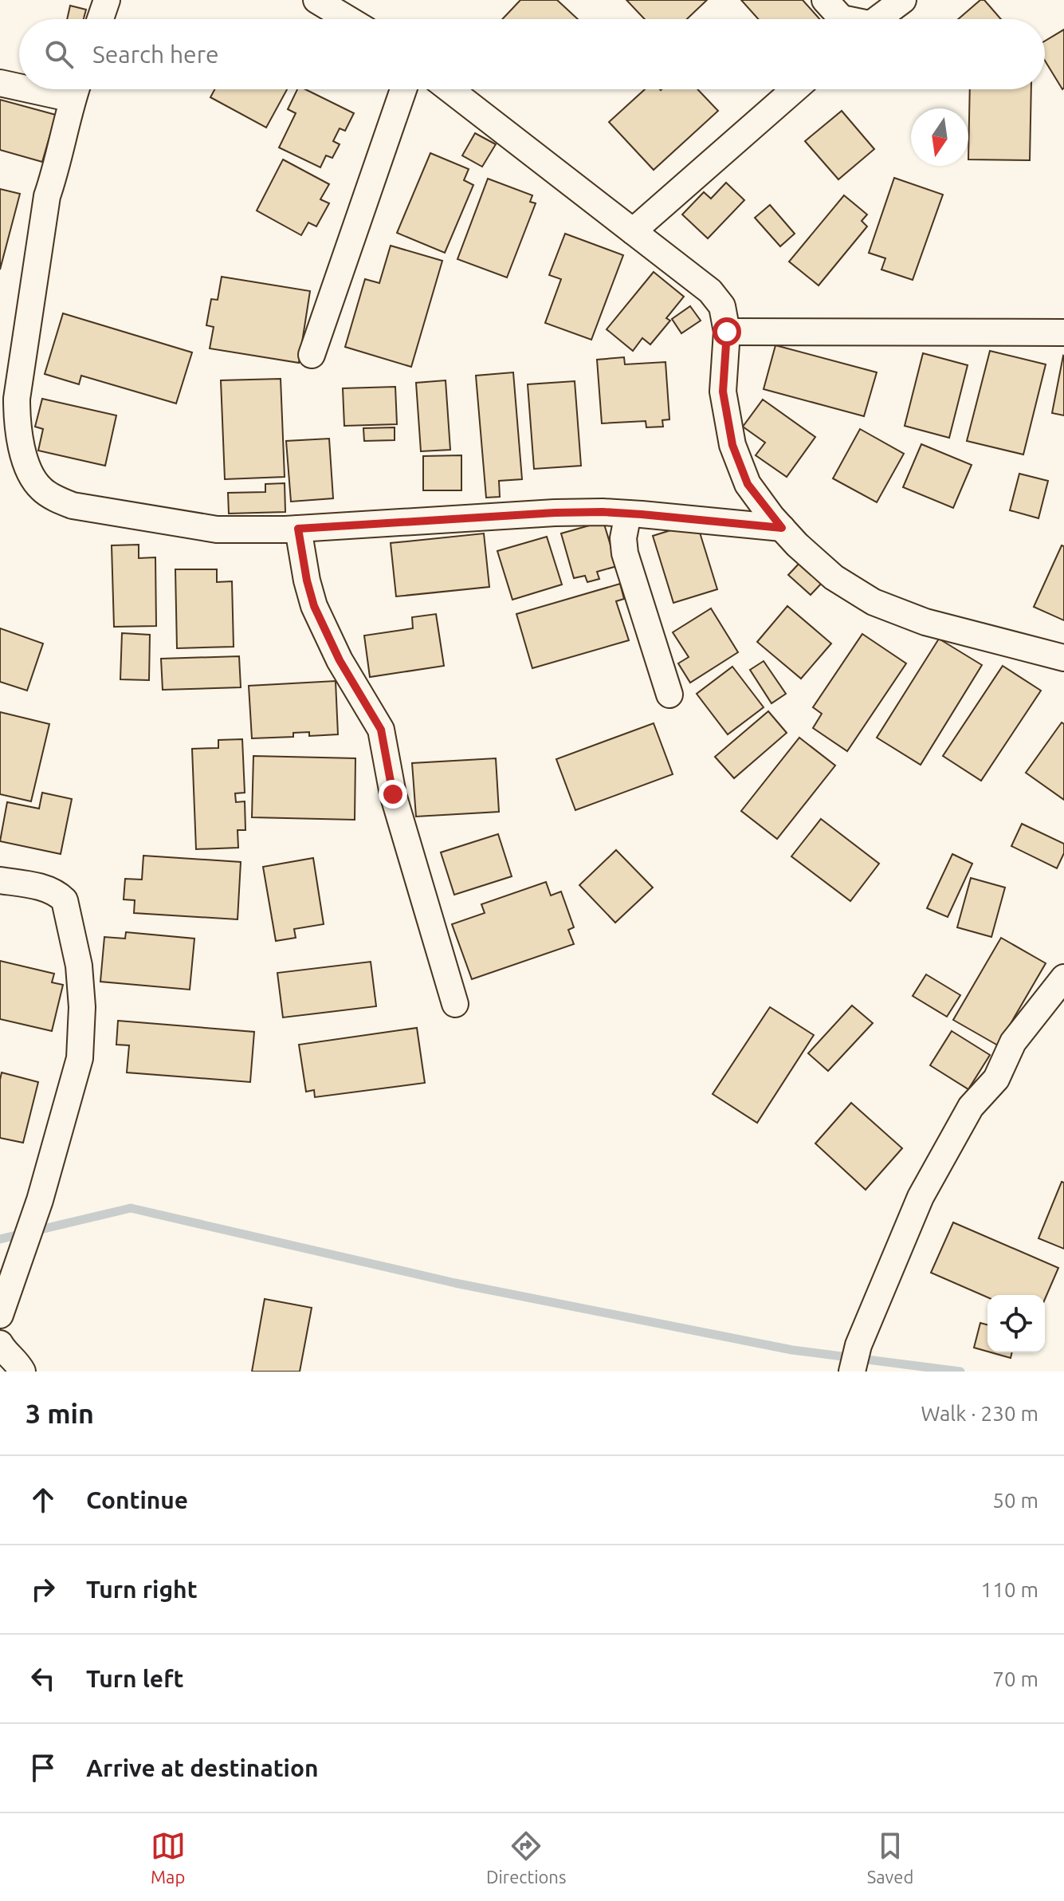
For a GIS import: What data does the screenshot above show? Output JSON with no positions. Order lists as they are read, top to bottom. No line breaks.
{"north":"bottom","page":{"search":"Search here","heading":["3 min","Walk · 230 m"],"list":[["Continue","50 m"],["Turn right","110 m"],["Turn left","70 m"],"Arrive at destination"],"nav":["Map","Directions","Saved"]}}
